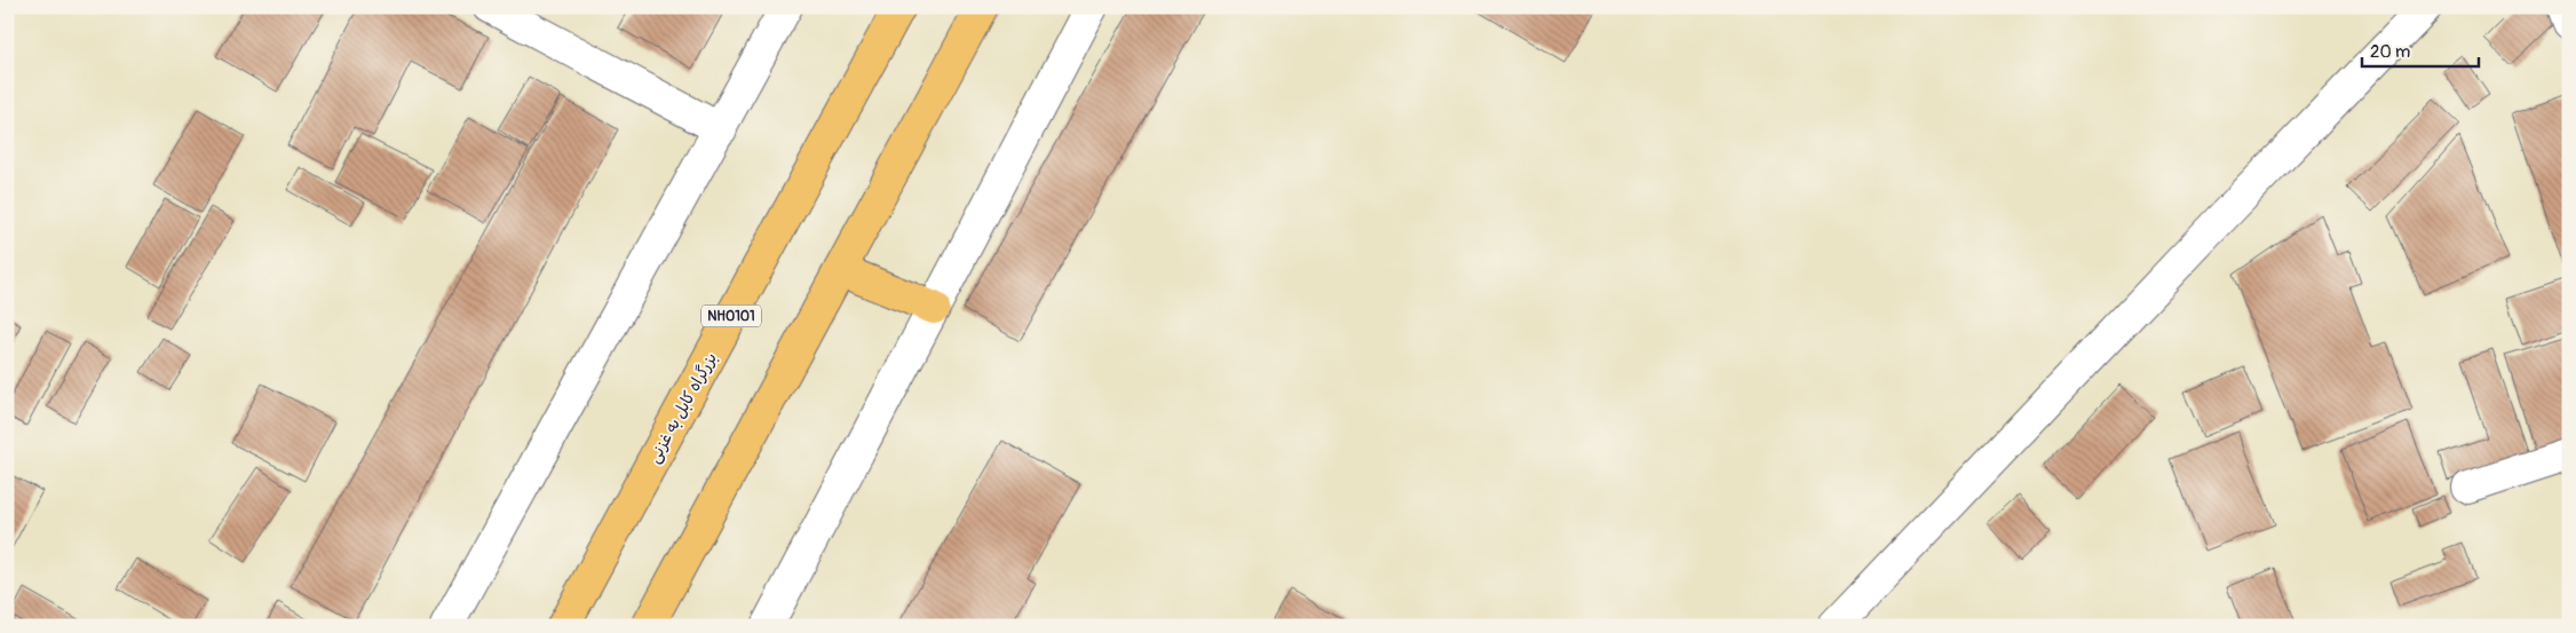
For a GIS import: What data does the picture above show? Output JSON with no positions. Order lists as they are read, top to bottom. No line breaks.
{"streets":{"highway":["NH0101","بزرگراه کابل به غزنی"]},"scale_bar":"20 m"}
